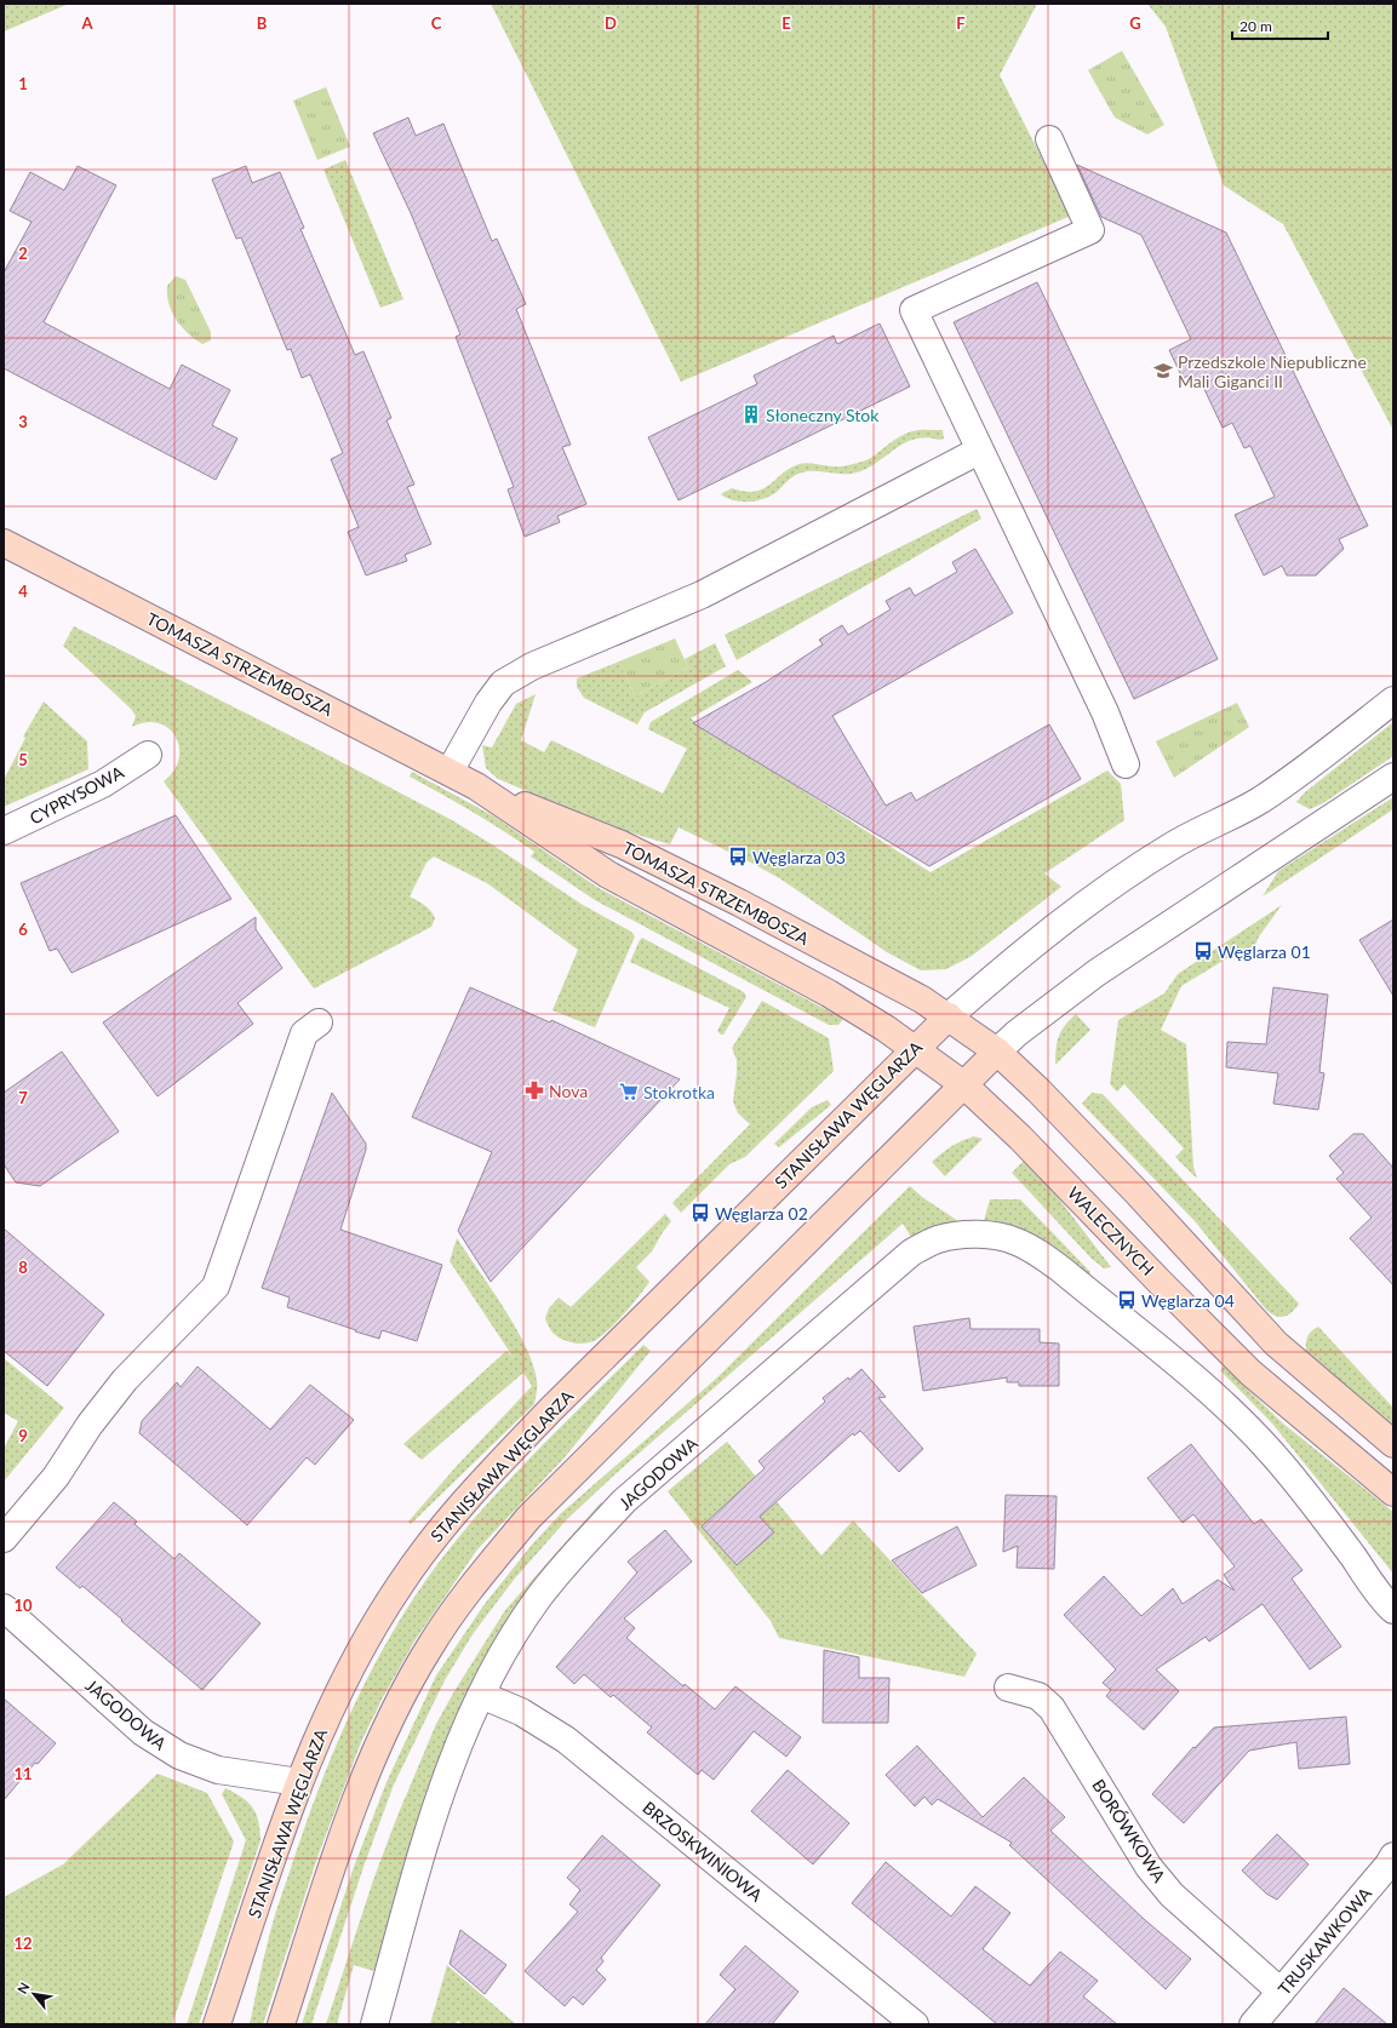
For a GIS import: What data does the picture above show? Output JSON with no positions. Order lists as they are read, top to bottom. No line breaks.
{"streets":{"street":["TOMASZA STRZEMBOSZA","CYPRYSOWA","STANISŁAWA WĘGLARZA","WALECZNYCH","JAGODOWA","BORÓWKOWA","BRZOSKWINIOWA","TRUSKAWKOWA"]},"crossings":[["TOMASZA STRZEMBOSZA","STANISŁAWA WĘGLARZA"],["TOMASZA STRZEMBOSZA","WALECZNYCH"],["STANISŁAWA WĘGLARZA","WALECZNYCH"],["STANISŁAWA WĘGLARZA","JAGODOWA"],["JAGODOWA","BRZOSKWINIOWA"],["BORÓWKOWA","TRUSKAWKOWA"]],"places":{"school or university":["Przedszkole Niepubliczne Mali Giganci II"],"building":["Słoneczny Stok"],"bus stop":["Węglarza 03","Węglarza 01","Węglarza 02","Węglarza 04"],"pharmacy":["Nova"],"supermarket":["Stokrotka"]},"scale_bar":"20 m","north":"top left","grid":{"columns":["A","B","C","D","E","F","G"],"rows":["1","2","3","4","5","6","7","8","9","10","11","12"]}}
